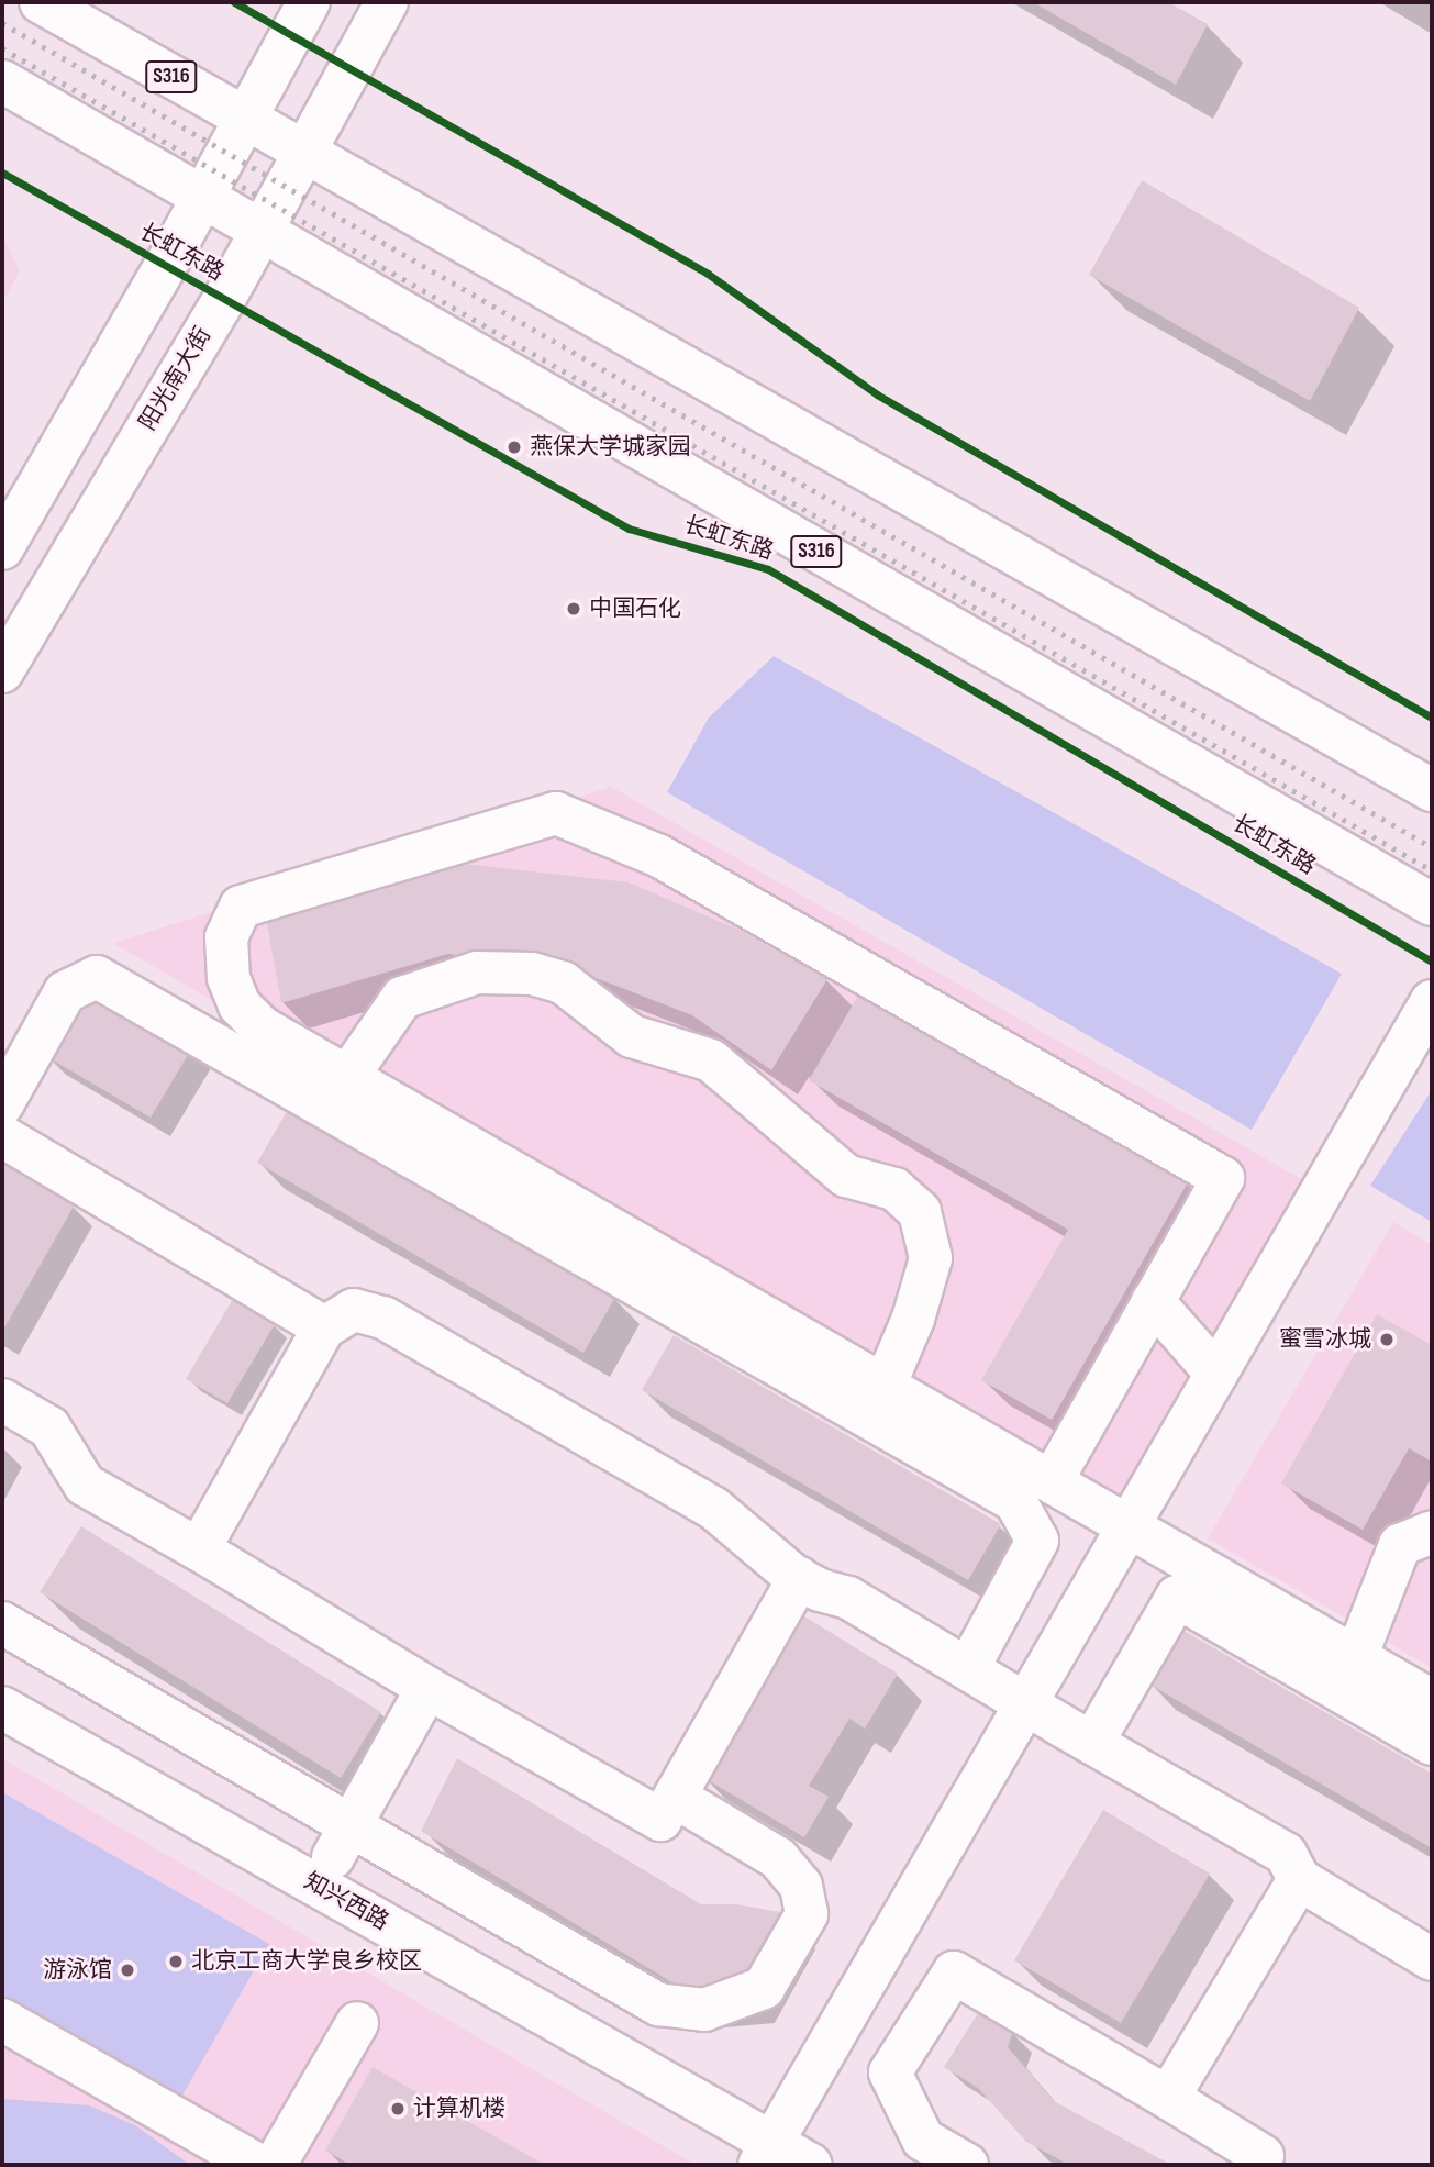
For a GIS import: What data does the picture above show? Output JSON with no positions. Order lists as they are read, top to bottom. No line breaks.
{"streets":{"street":["S316","长虹东路","阳光南大街","知兴西路"]},"crossings":[["S316","阳光南大街"],["长虹东路","阳光南大街"]],"places":["燕保大学城家园","中国石化","蜜雪冰城","北京工商大学良乡校区","游泳馆","计算机楼"]}
